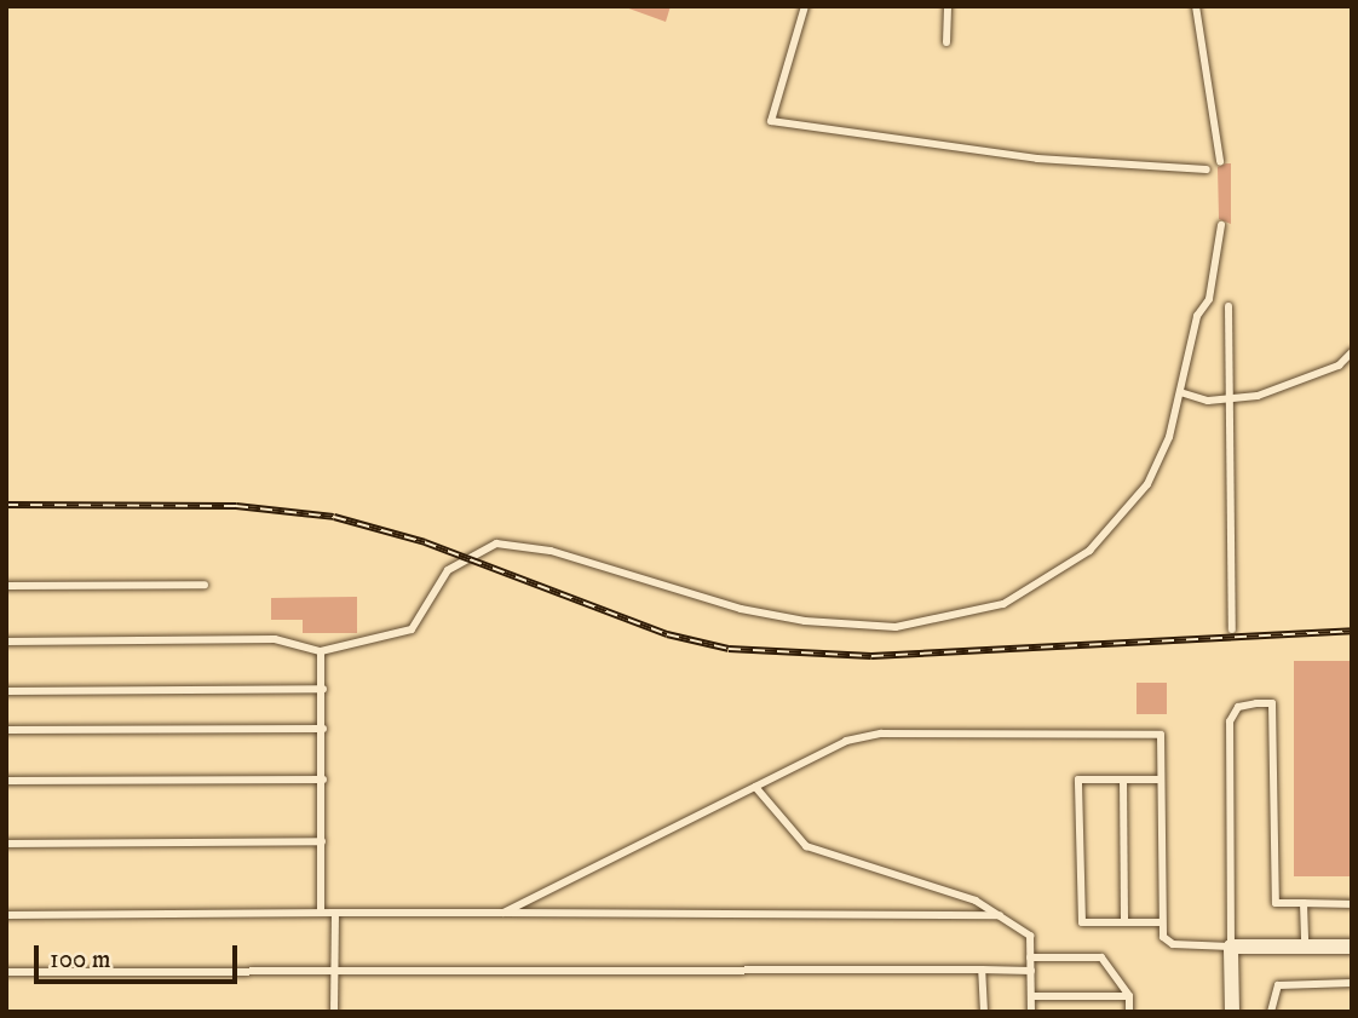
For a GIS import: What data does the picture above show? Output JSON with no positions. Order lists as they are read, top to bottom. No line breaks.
{"scale_bar":"100 m"}
